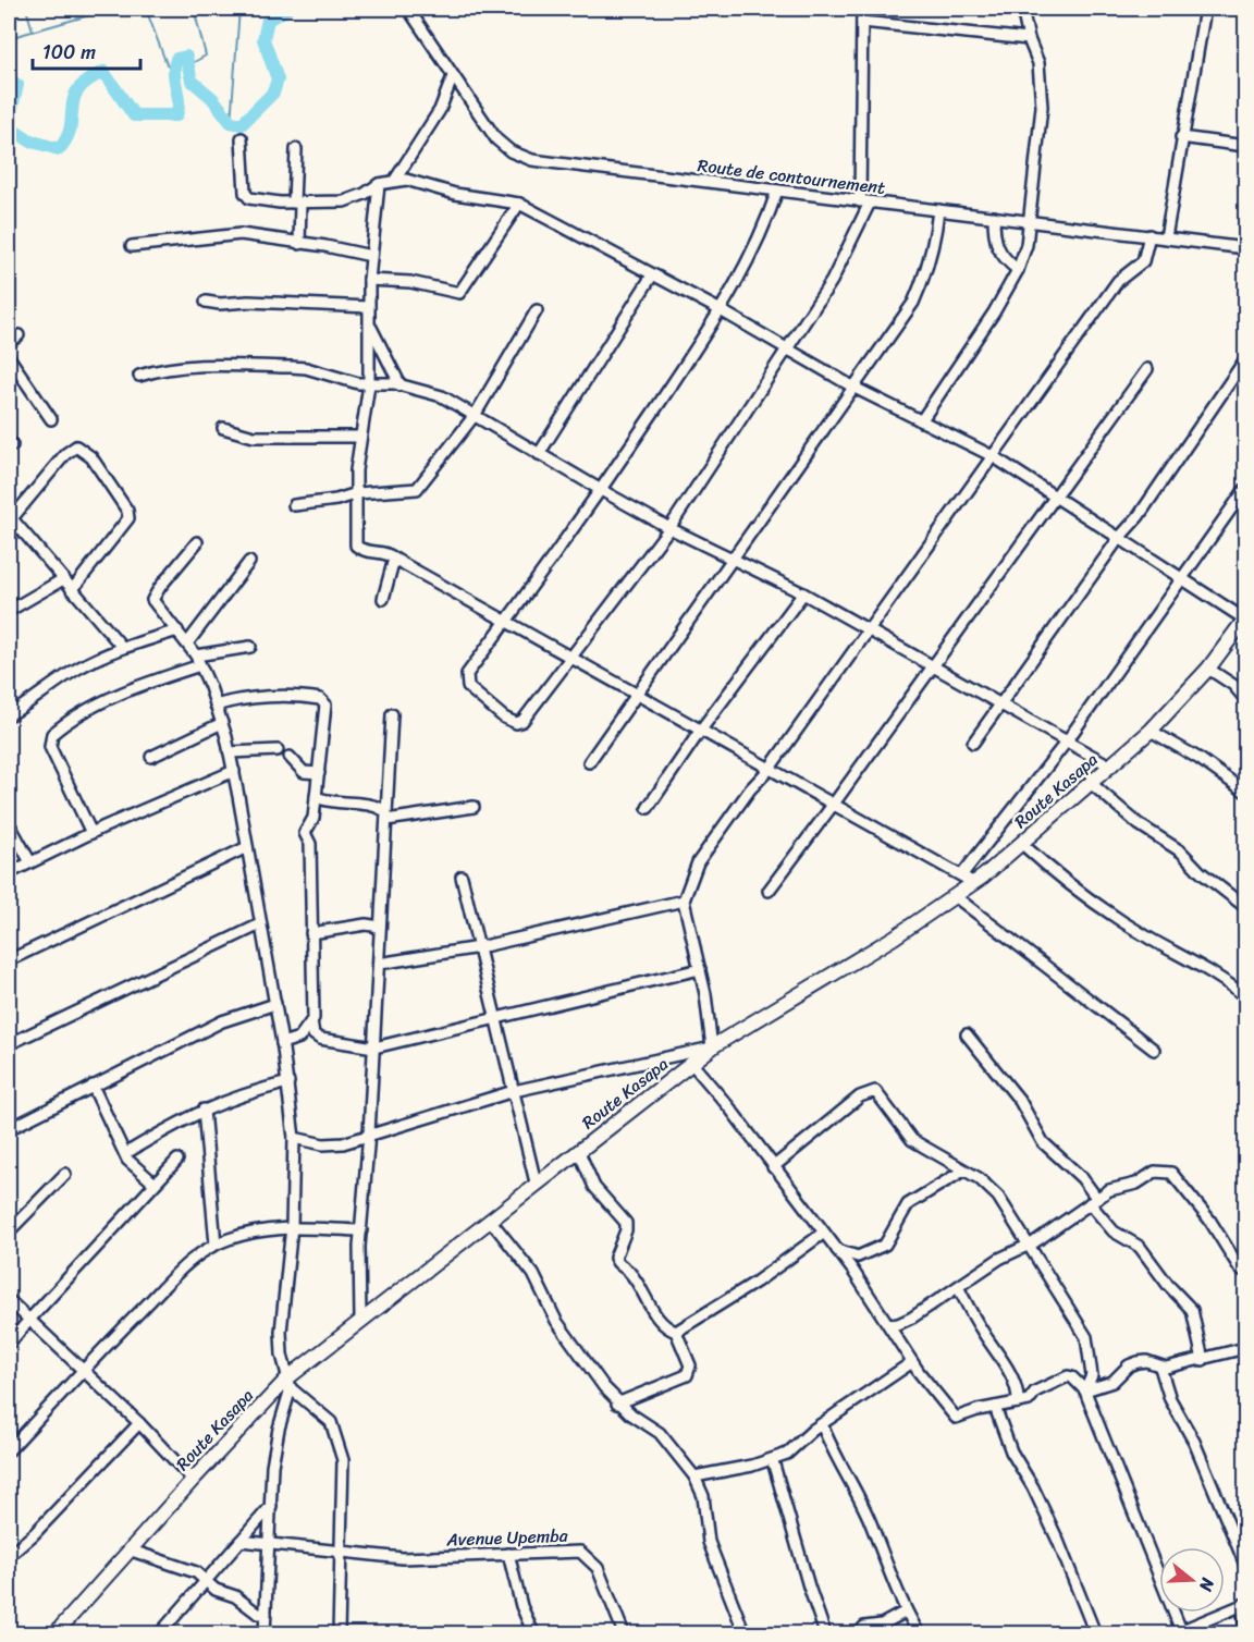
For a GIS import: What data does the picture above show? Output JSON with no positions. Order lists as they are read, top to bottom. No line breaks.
{"streets":{"main road":["Route Kasapa"],"street":["Route de contournement","Avenue Upemba"]},"scale_bar":"100 m","north":"right"}
